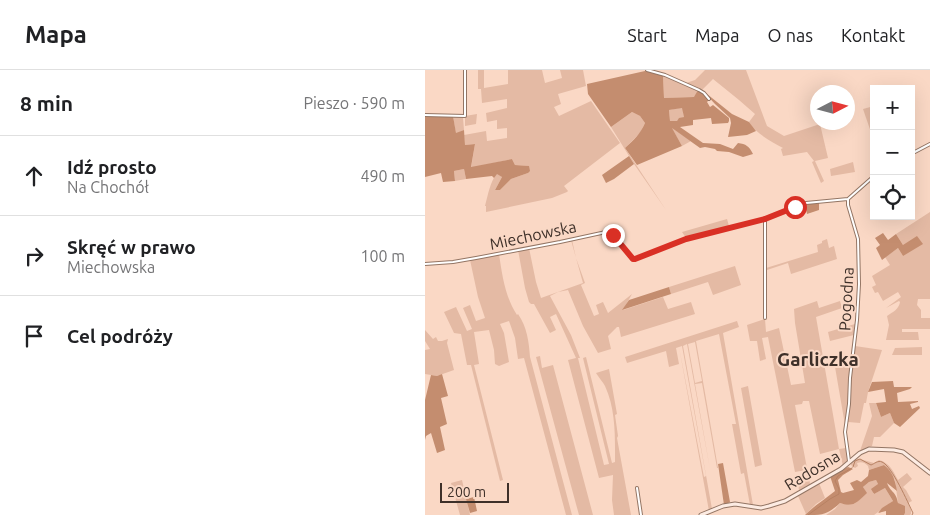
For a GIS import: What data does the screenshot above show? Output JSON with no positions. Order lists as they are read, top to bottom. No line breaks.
{"streets":{"street":["Miechowska","Pogodna","Radosna"]},"crossings":[["Pogodna","Radosna"]],"districts":["Garliczka"],"scale_bar":"200 m","north":"right","page":{"header":"Mapa","nav":["Start","Mapa","O nas","Kontakt"],"heading":["8 min","Pieszo · 590 m"],"map_buttons":["+","−"],"list":[["Idź prosto","Na Chochół","490 m"],["Skręć w prawo","Miechowska","100 m"],"Cel podróży"],"scale":"200 m"}}
